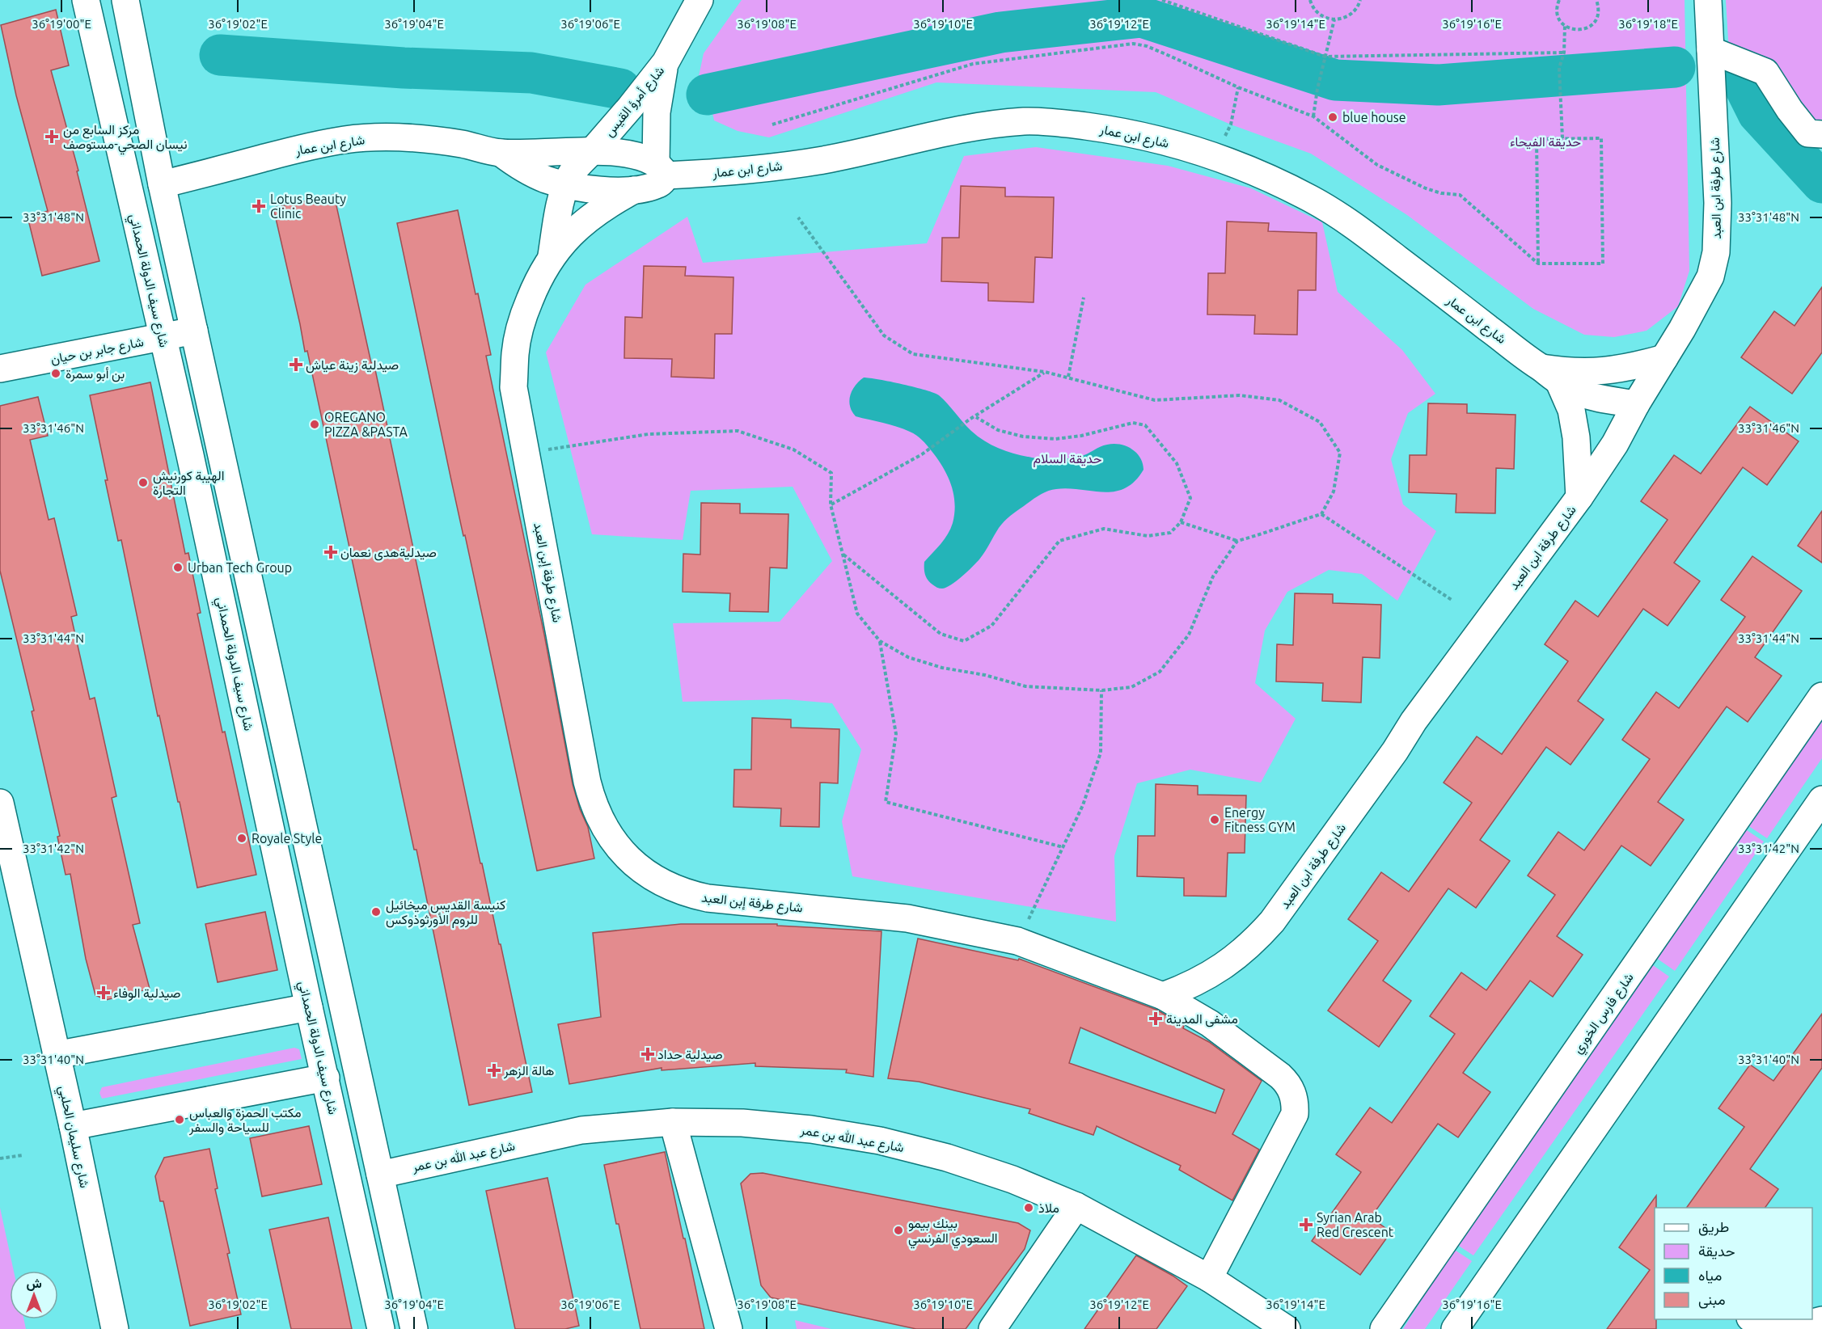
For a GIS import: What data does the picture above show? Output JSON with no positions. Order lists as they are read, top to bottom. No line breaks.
{"streets":{"street":["شارع أمرؤ القيس","شارع ابن عمار","شارع طرفة ابن العبد","شارع سيف الدولة الحمداني","شارع جابر بن حيان","شارع طرفة إبن العبد","شارع فارس الخوري","شارع سليمان الحلبي","شارع عبد الله بن عمر"]},"crossings":[["شارع أمرؤ القيس","شارع ابن عمار"],["شارع أمرؤ القيس","شارع طرفة إبن العبد"],["شارع ابن عمار","شارع طرفة ابن العبد"],["شارع ابن عمار","شارع طرفة إبن العبد"],["شارع طرفة ابن العبد","شارع طرفة إبن العبد"],["شارع سيف الدولة الحمداني","شارع جابر بن حيان"],["شارع طرفة إبن العبد","شارع عبد الله بن عمر"]],"parks":["حديقة الفيحاء","حديقة السلام"],"places":{"other":["blue house","بن أبو سمرة","OREGANO PIZZA &PASTA","الهيبة كورنيش التجارة","Urban Tech Group","Energy Fitness GYM","Royale Style","كنيسة القديس ميخائيل للروم الأورثوذوكس","مكتب الحمزة والعباس للسياحة والسفر","ملاذ","بينك بيمو السعودي الفرنسي"],"health":["مركز السابع من نيسان الصحي-مستوصف","Lotus Beauty Clinic","صيدلية زينة عياش","صيدليةهدى نعمان","صيدلية الوفاء","مشفى المدينة","صيدلية حداد","هالة الزهر","Syrian Arab Red Crescent"]},"legend":["طريق","حديقة","مياه","مبنى"],"north":"top","coordinates":["36°19'00\"E","36°19'02\"E","36°19'04\"E","36°19'06\"E","36°19'08\"E","36°19'10\"E","36°19'12\"E","36°19'14\"E","36°19'16\"E","36°19'18\"E","33°31'48\"N","33°31'46\"N","33°31'44\"N","33°31'42\"N","33°31'40\"N"]}
